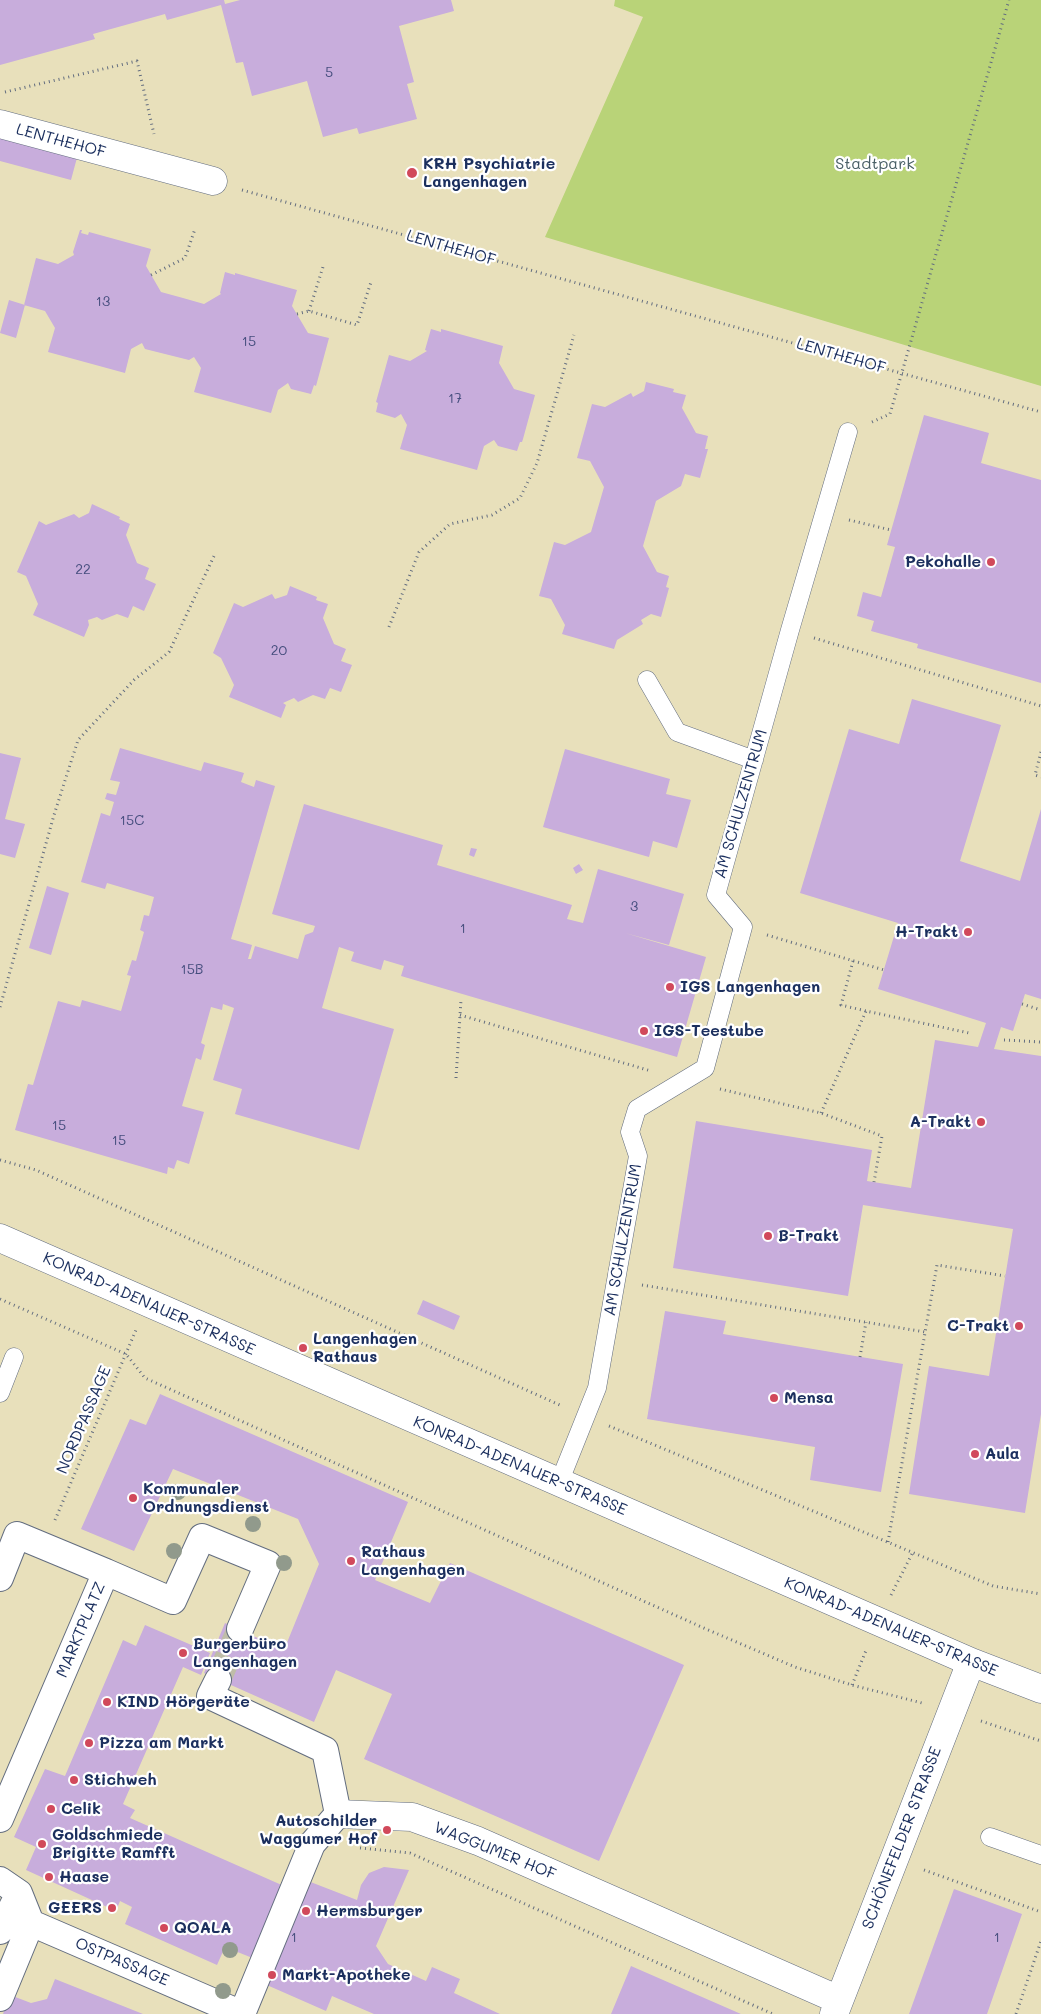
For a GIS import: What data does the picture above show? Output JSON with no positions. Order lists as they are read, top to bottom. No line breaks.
{"streets":{"street":["LENTHEHOF","KONRAD-ADENAUER-STRASSE","MARKTPLATZ","SCHÖNEFELDER STRASSE","WAGGUMER HOF","OSTPASSAGE"],"lane":["AM SCHULZENTRUM"],"path":["NORDPASSAGE"]},"crossings":[["AM SCHULZENTRUM","KONRAD-ADENAUER-STRASSE"],["KONRAD-ADENAUER-STRASSE","NORDPASSAGE"],["KONRAD-ADENAUER-STRASSE","SCHÖNEFELDER STRASSE"],["NORDPASSAGE","MARKTPLATZ"],["SCHÖNEFELDER STRASSE","WAGGUMER HOF"],["WAGGUMER HOF","OSTPASSAGE"]],"parks":["Stadtpark"],"places":["KRH Psychiatrie Langenhagen","Pekohalle","H-Trakt","IGS Langenhagen","IGS-Teestube","A-Trakt","B-Trakt","C-Trakt","Langenhagen Rathaus","Mensa","Aula","Kommunaler Ordnungsdienst","Rathaus Langenhagen","Burgerbüro Langenhagen","KIND Hörgeräte","Pizza am Markt","Stichweh","Celik","Autoschilder Waggumer Hof","Goldschmiede Brigitte Ramfft","Haase","GEERS","Hermsburger","QOALA","Markt-Apotheke"],"house_numbers":["5","13","15","17","22","20","15C","3","1","15B","15","15","1","1"]}
